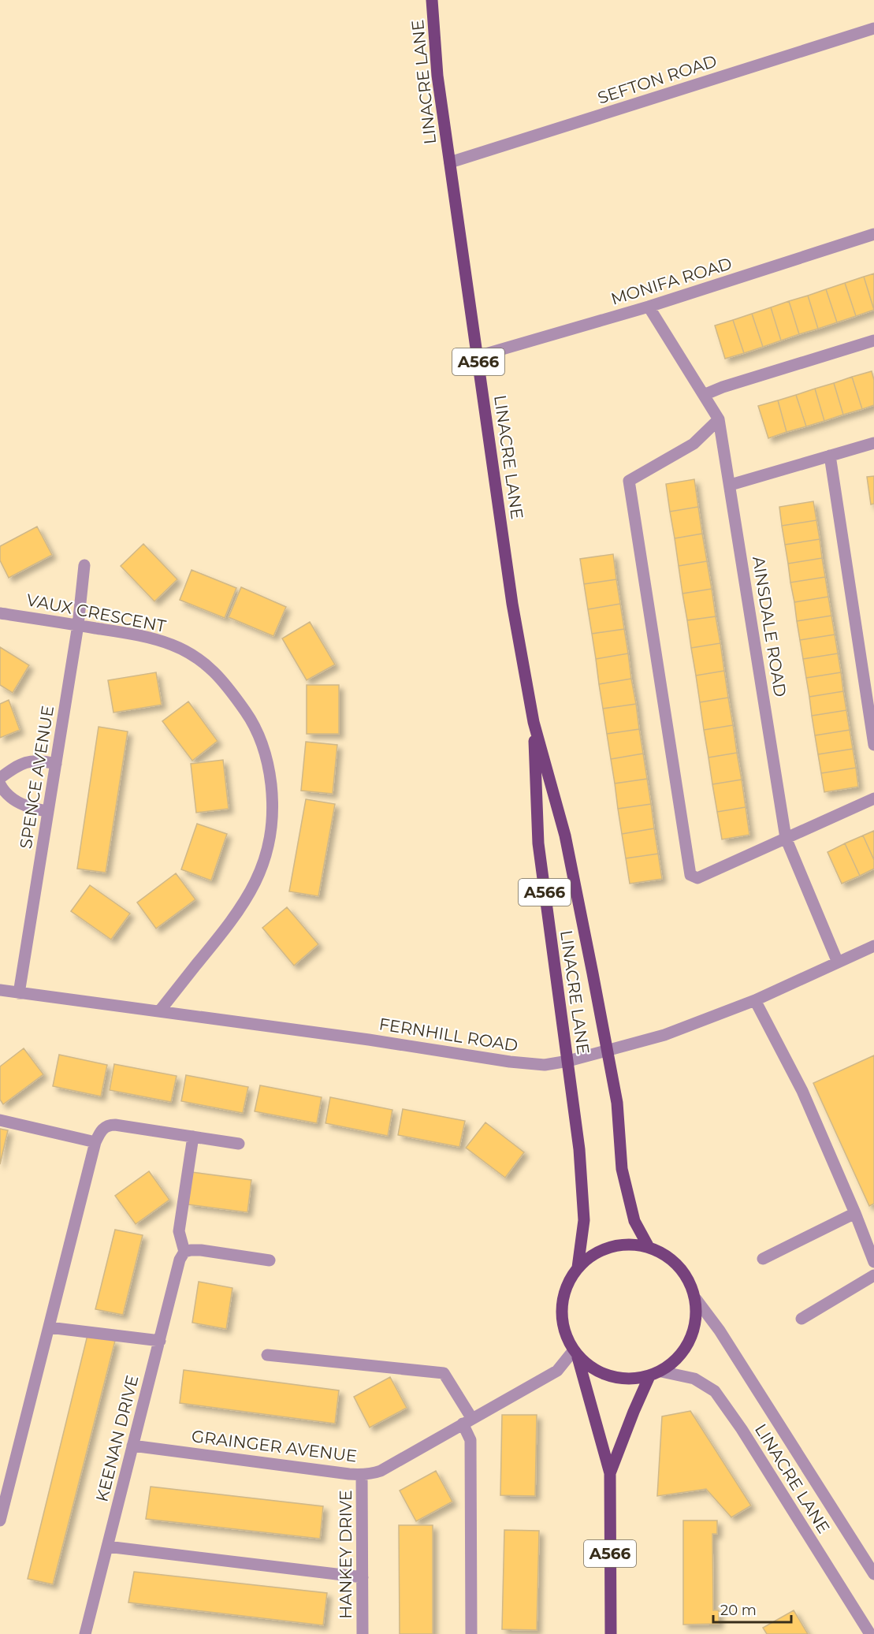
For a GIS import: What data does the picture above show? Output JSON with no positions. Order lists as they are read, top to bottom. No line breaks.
{"streets":{"main road":["LINACRE LANE","A566"],"street":["SEFTON ROAD","MONIFA ROAD","VAUX CRESCENT","AINSDALE ROAD","SPENCE AVENUE","FERNHILL ROAD","KEENAN DRIVE","GRAINGER AVENUE","HANKEY DRIVE"]},"crossings":[["SEFTON ROAD","LINACRE LANE"],["LINACRE LANE","MONIFA ROAD"],["LINACRE LANE","A566"],["LINACRE LANE","FERNHILL ROAD"],["LINACRE LANE","GRAINGER AVENUE"],["MONIFA ROAD","AINSDALE ROAD"],["A566","GRAINGER AVENUE"],["VAUX CRESCENT","SPENCE AVENUE"],["VAUX CRESCENT","FERNHILL ROAD"],["AINSDALE ROAD","FERNHILL ROAD"],["SPENCE AVENUE","FERNHILL ROAD"],["KEENAN DRIVE","GRAINGER AVENUE"],["GRAINGER AVENUE","HANKEY DRIVE"]],"scale_bar":"20 m"}
